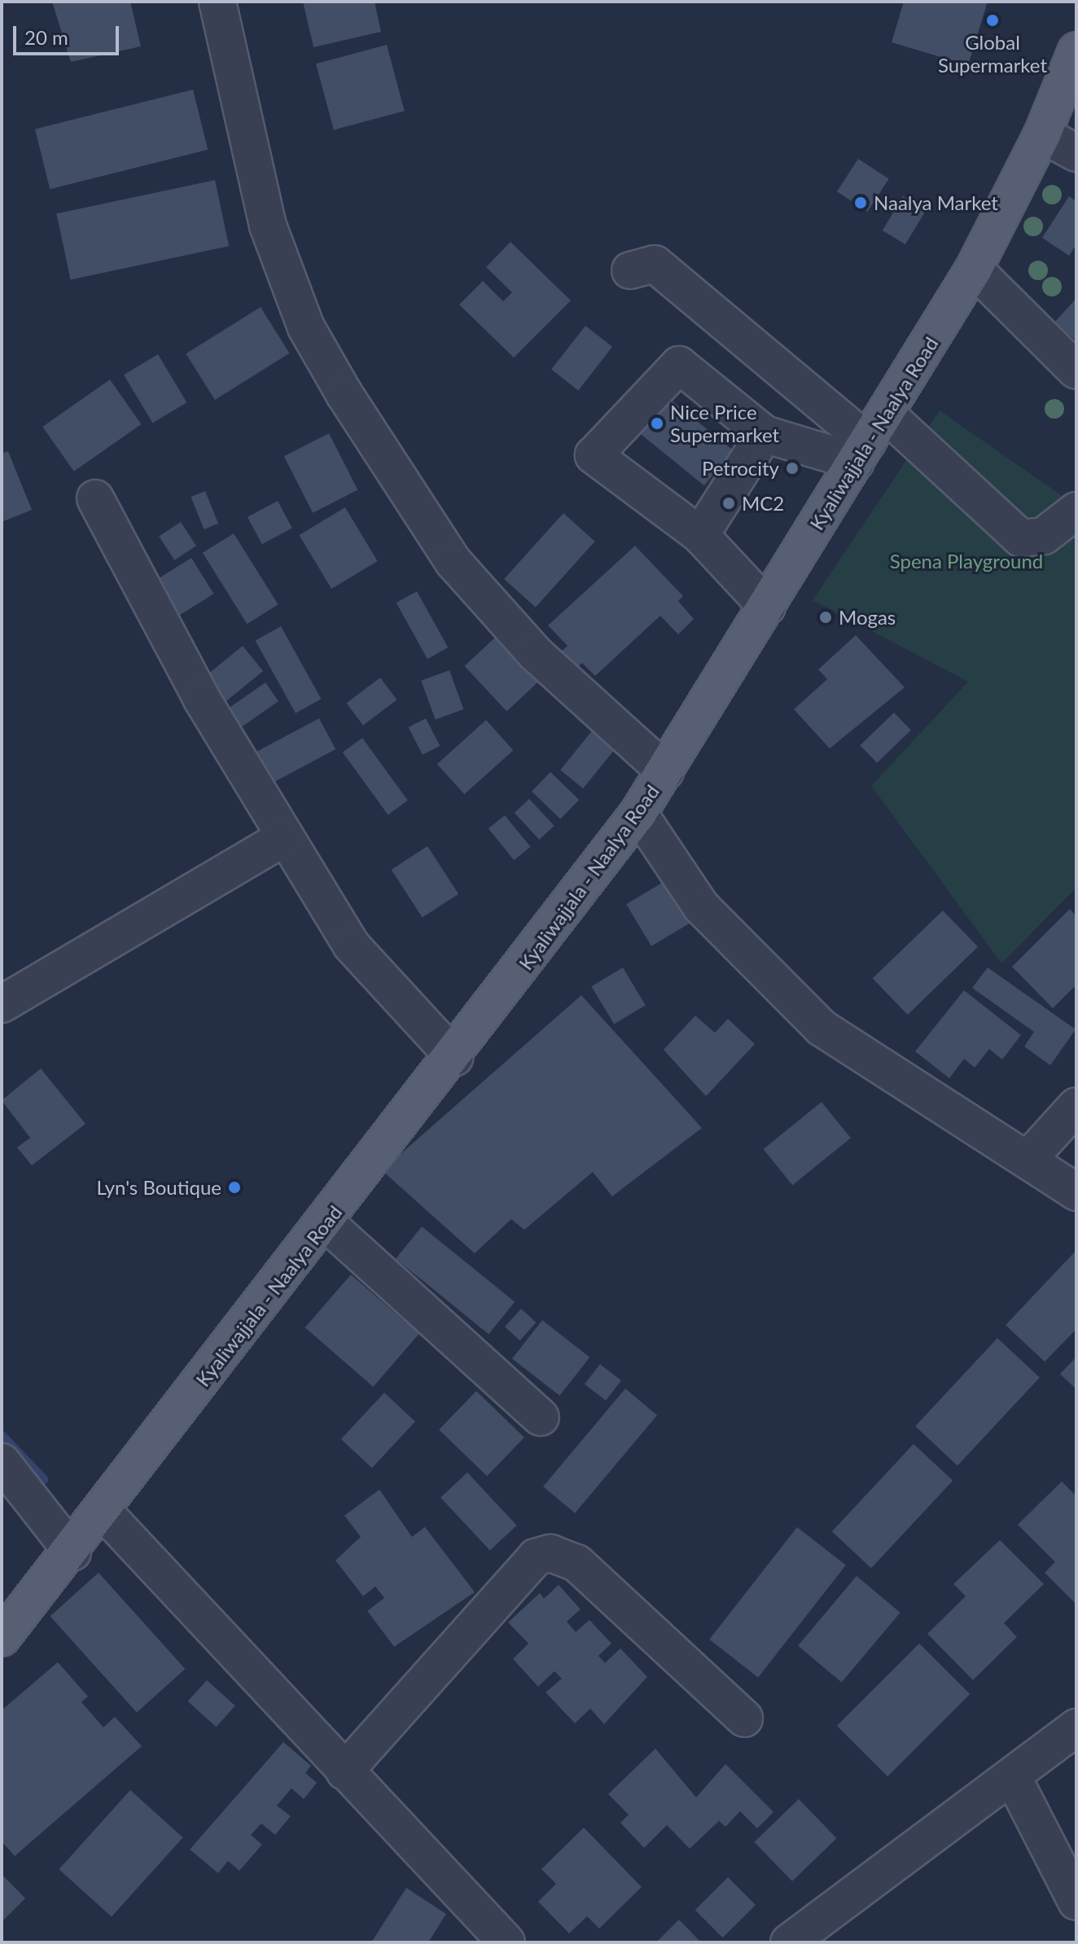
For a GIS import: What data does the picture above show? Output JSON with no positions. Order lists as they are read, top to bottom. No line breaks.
{"streets":{"main road":["Kyaliwajjala - Naalya Road"]},"parks":["Spena Playground"],"places":["Global Supermarket","Naalya Market","Nice Price Supermarket","Petrocity","MC2","Mogas","Lyn's Boutique"],"scale_bar":"20 m"}
